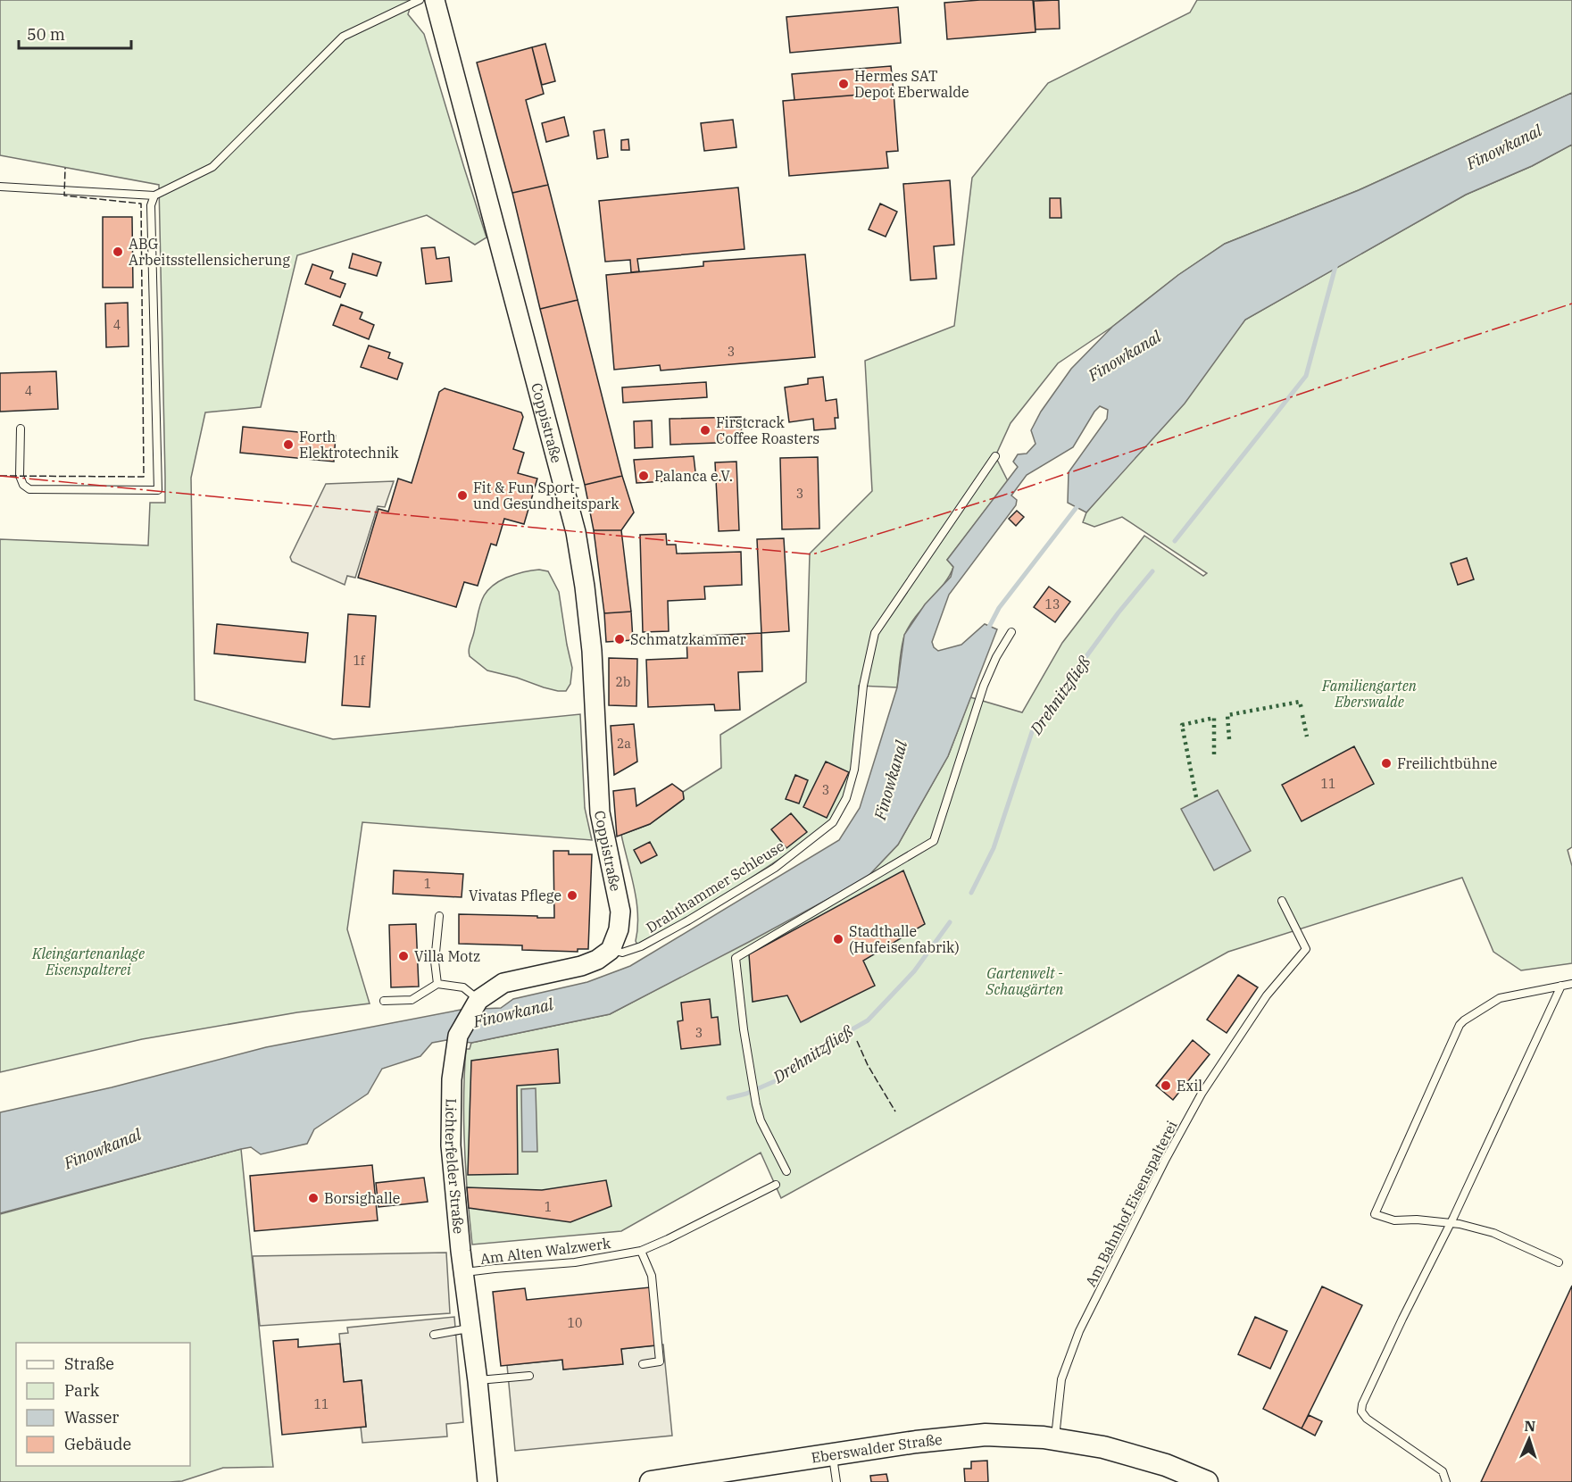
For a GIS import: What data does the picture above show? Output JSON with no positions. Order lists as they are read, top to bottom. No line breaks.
{"streets":{"main road":["Coppistraße","Lichterfelder Straße","Eberswalder Straße"],"lane":["Drahthammer Schleuse","Am Bahnhof Eisenspalterei","Am Alten Walzwerk"]},"crossings":[["Coppistraße","Drahthammer Schleuse"],["Coppistraße","Lichterfelder Straße"],["Drahthammer Schleuse","Lichterfelder Straße"],["Lichterfelder Straße","Am Alten Walzwerk"],["Am Bahnhof Eisenspalterei","Eberswalder Straße"]],"water":["Finowkanal","Drehnitzfließ"],"parks":["Familiengarten Eberswalde","Kleingartenanlage Eisenspalterei","Gartenwelt - Schaugärten"],"places":["Hermes SAT Depot Eberwalde","ABG Arbeitsstellensicherung","Firstcrack Coffee Roasters","Forth Elektrotechnik","Palanca e.V.","Fit & Fun Sport- und Gesundheitspark","Schmatzkammer","Freilichtbühne","Vivatas Pflege","Stadthalle (Hufeisenfabrik)","Villa Motz","Exil","Borsighalle"],"house_numbers":["4","3","4","3","13","1f","2b","2a","11","3","1","3","1","10","11"],"legend":["Straße","Park","Wasser","Gebäude"],"scale_bar":"50 m","north":"top"}
